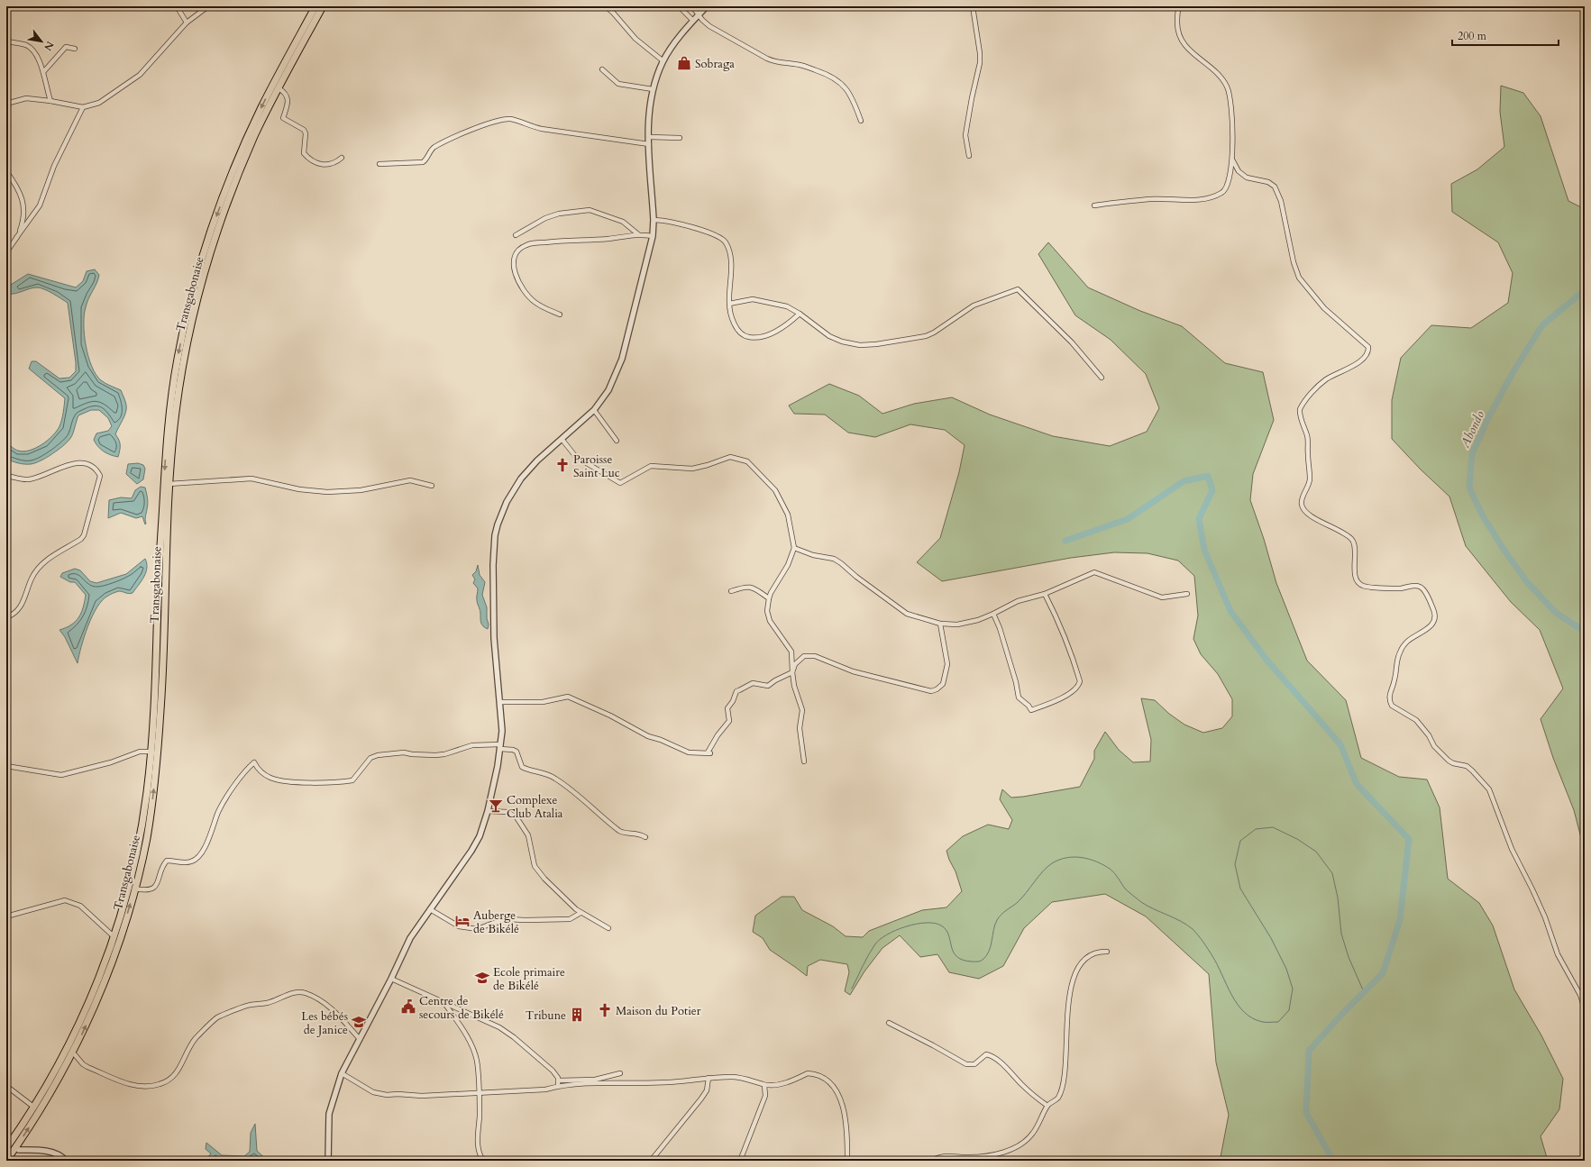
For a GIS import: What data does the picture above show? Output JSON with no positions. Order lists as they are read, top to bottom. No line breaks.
{"streets":{"highway":["Transgabonaise"]},"water":["Abondo"],"places":{"shop":["Sobraga"],"church":["Paroisse Saint Luc","Maison du Potier"],"bar":["Complexe Club Atalia"],"hotel":["Auberge de Bikélé"],"school or university":["Ecole primaire de Bikélé","Les bébés de Janice"],"public building":["Centre de secours de Bikélé"],"building":["Tribune"]},"scale_bar":"200 m","north":"bottom right"}
